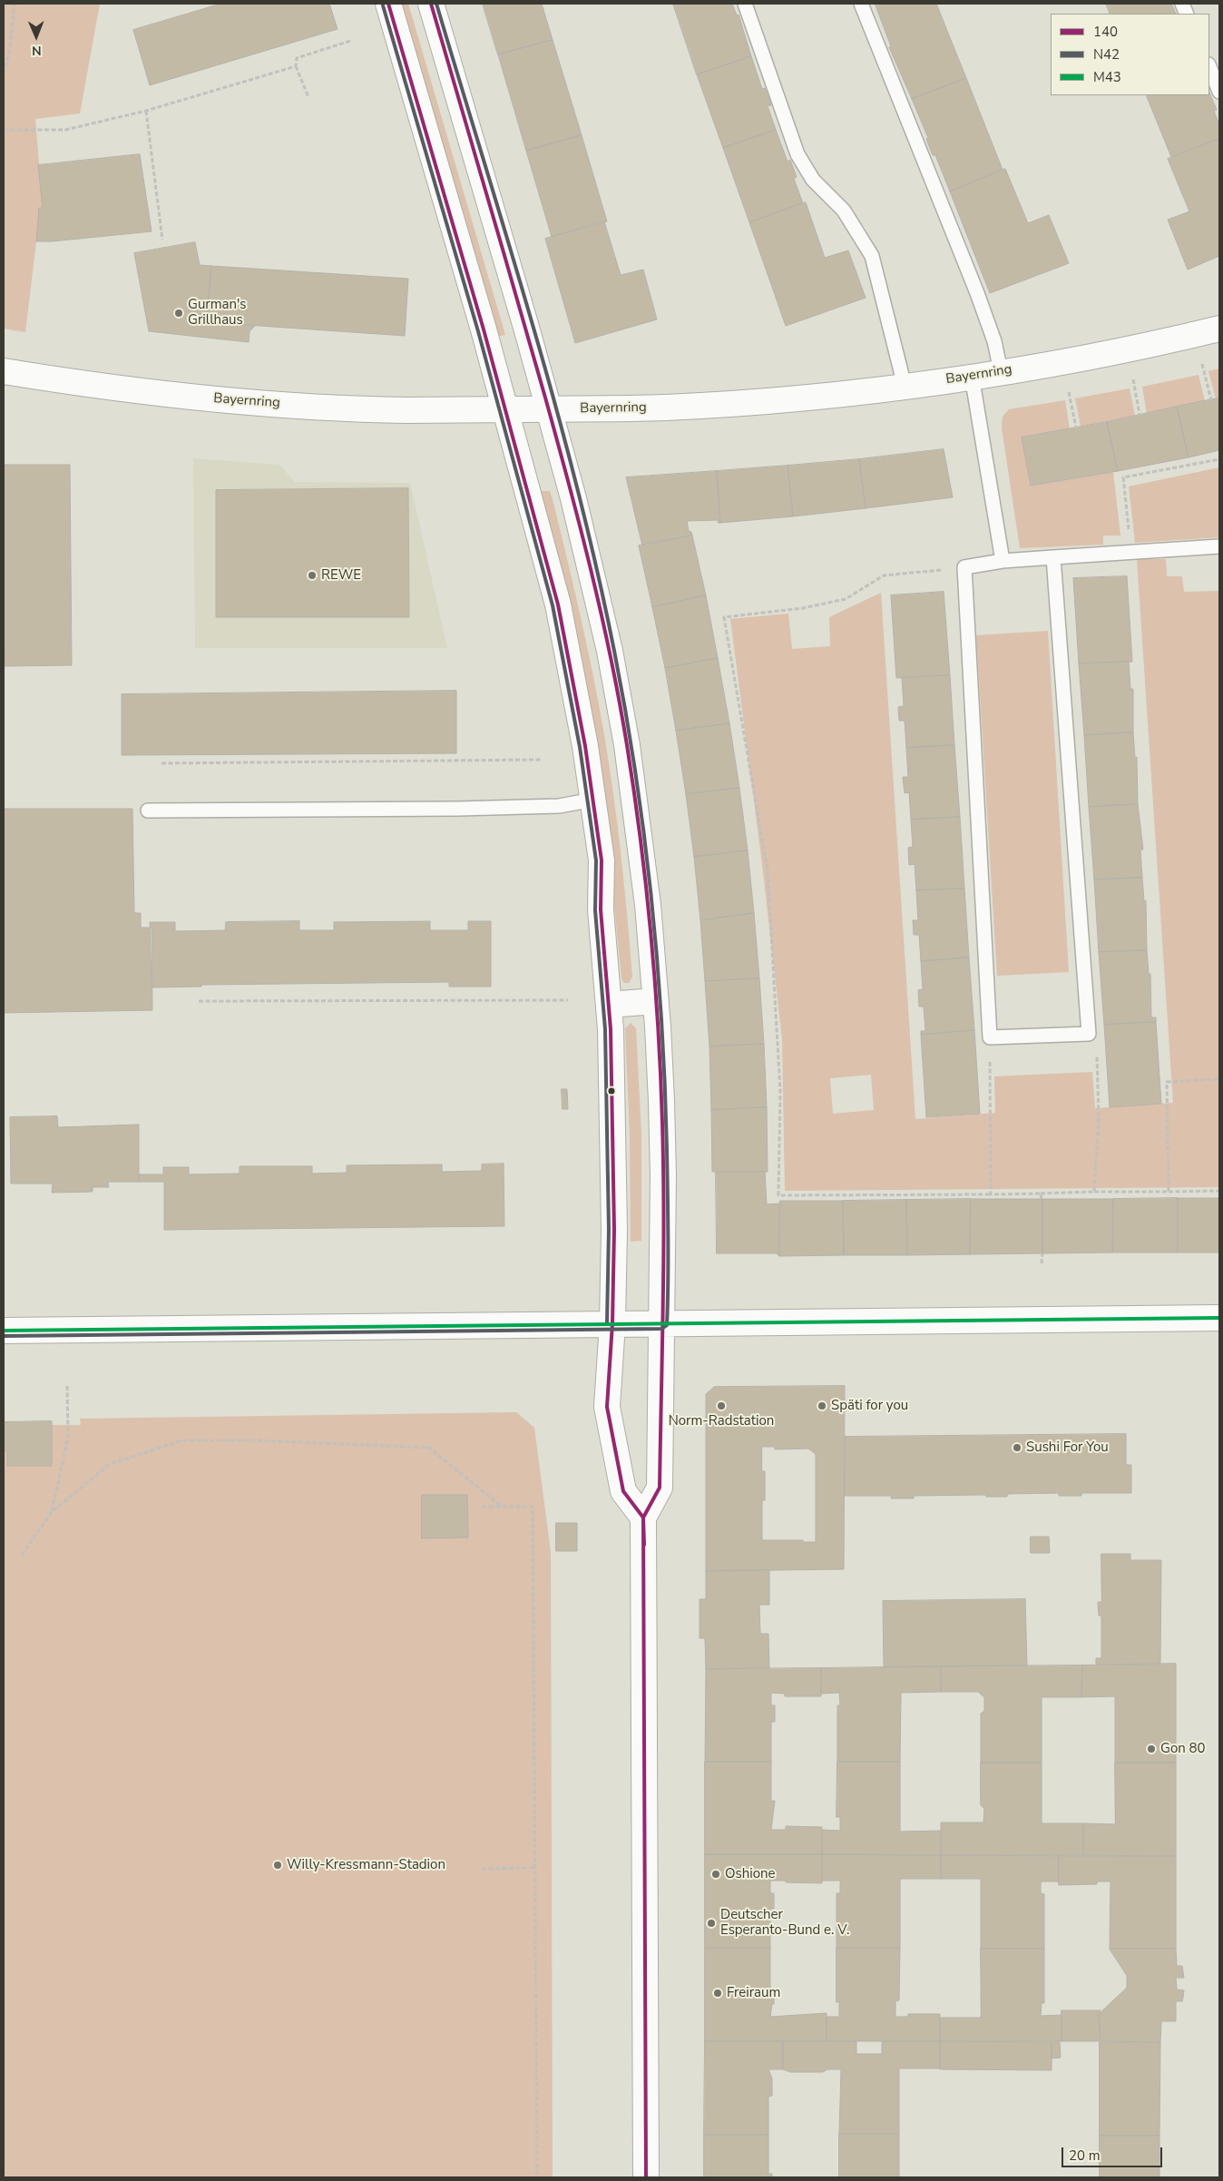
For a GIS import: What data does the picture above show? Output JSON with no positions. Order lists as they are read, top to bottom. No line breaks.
{"streets":{"main road":["Bayernring"]},"places":["Gurman's Grillhaus","REWE","Norm-Radstation","Späti for you","Sushi For You","Gon 80","Willy-Kressmann-Stadion","Oshione","Deutscher Esperanto-Bund e. V.","Freiraum"],"lines":["transit line 140","transit line N42","transit line M43"],"legend":["140","N42","M43"],"scale_bar":"20 m","north":"bottom"}
